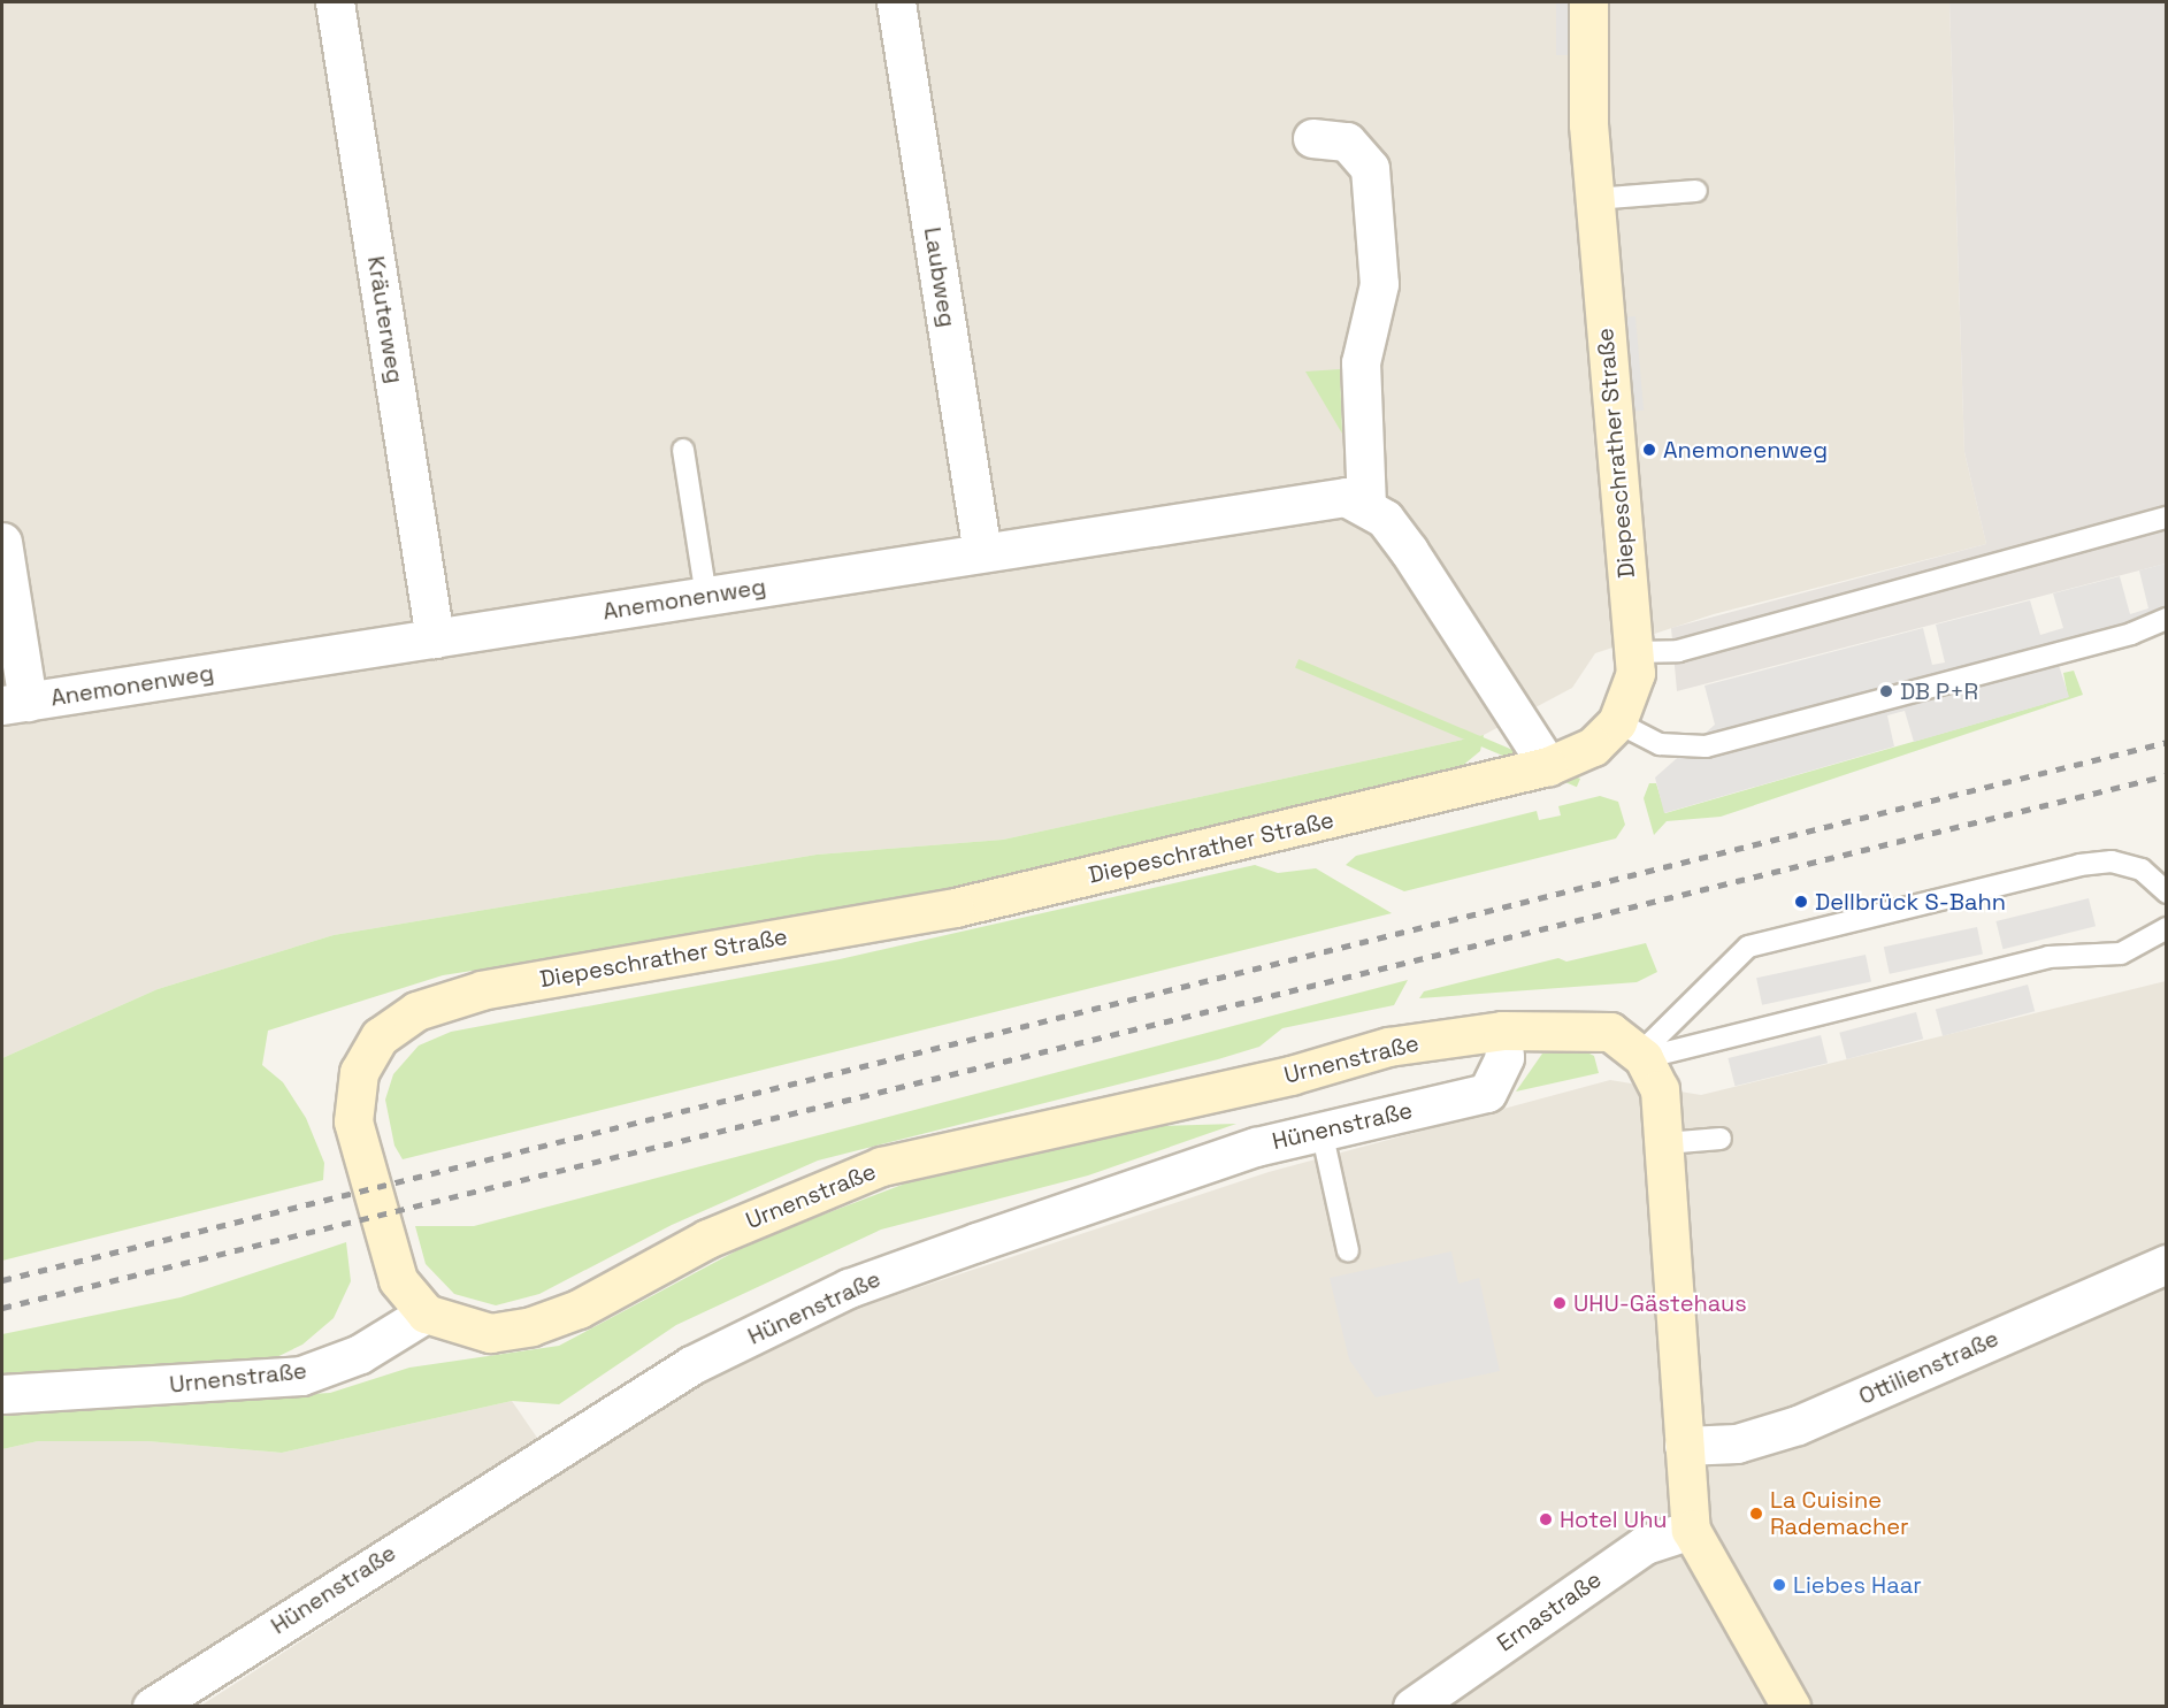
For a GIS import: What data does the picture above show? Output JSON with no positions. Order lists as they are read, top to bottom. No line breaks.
{"streets":{"street":["Laubweg","Kräuterweg","Diepeschrather Straße","Anemonenweg","Urnenstraße","Hünenstraße","Ottilienstraße","Ernastraße"]},"crossings":[["Laubweg","Anemonenweg"],["Kräuterweg","Anemonenweg"],["Diepeschrather Straße","Urnenstraße"],["Urnenstraße","Hünenstraße"]],"places":["Anemonenweg","DB P+R","Dellbrück S-Bahn","UHU-Gästehaus","La Cuisine Rademacher","Hotel Uhu","Liebes Haar"]}
